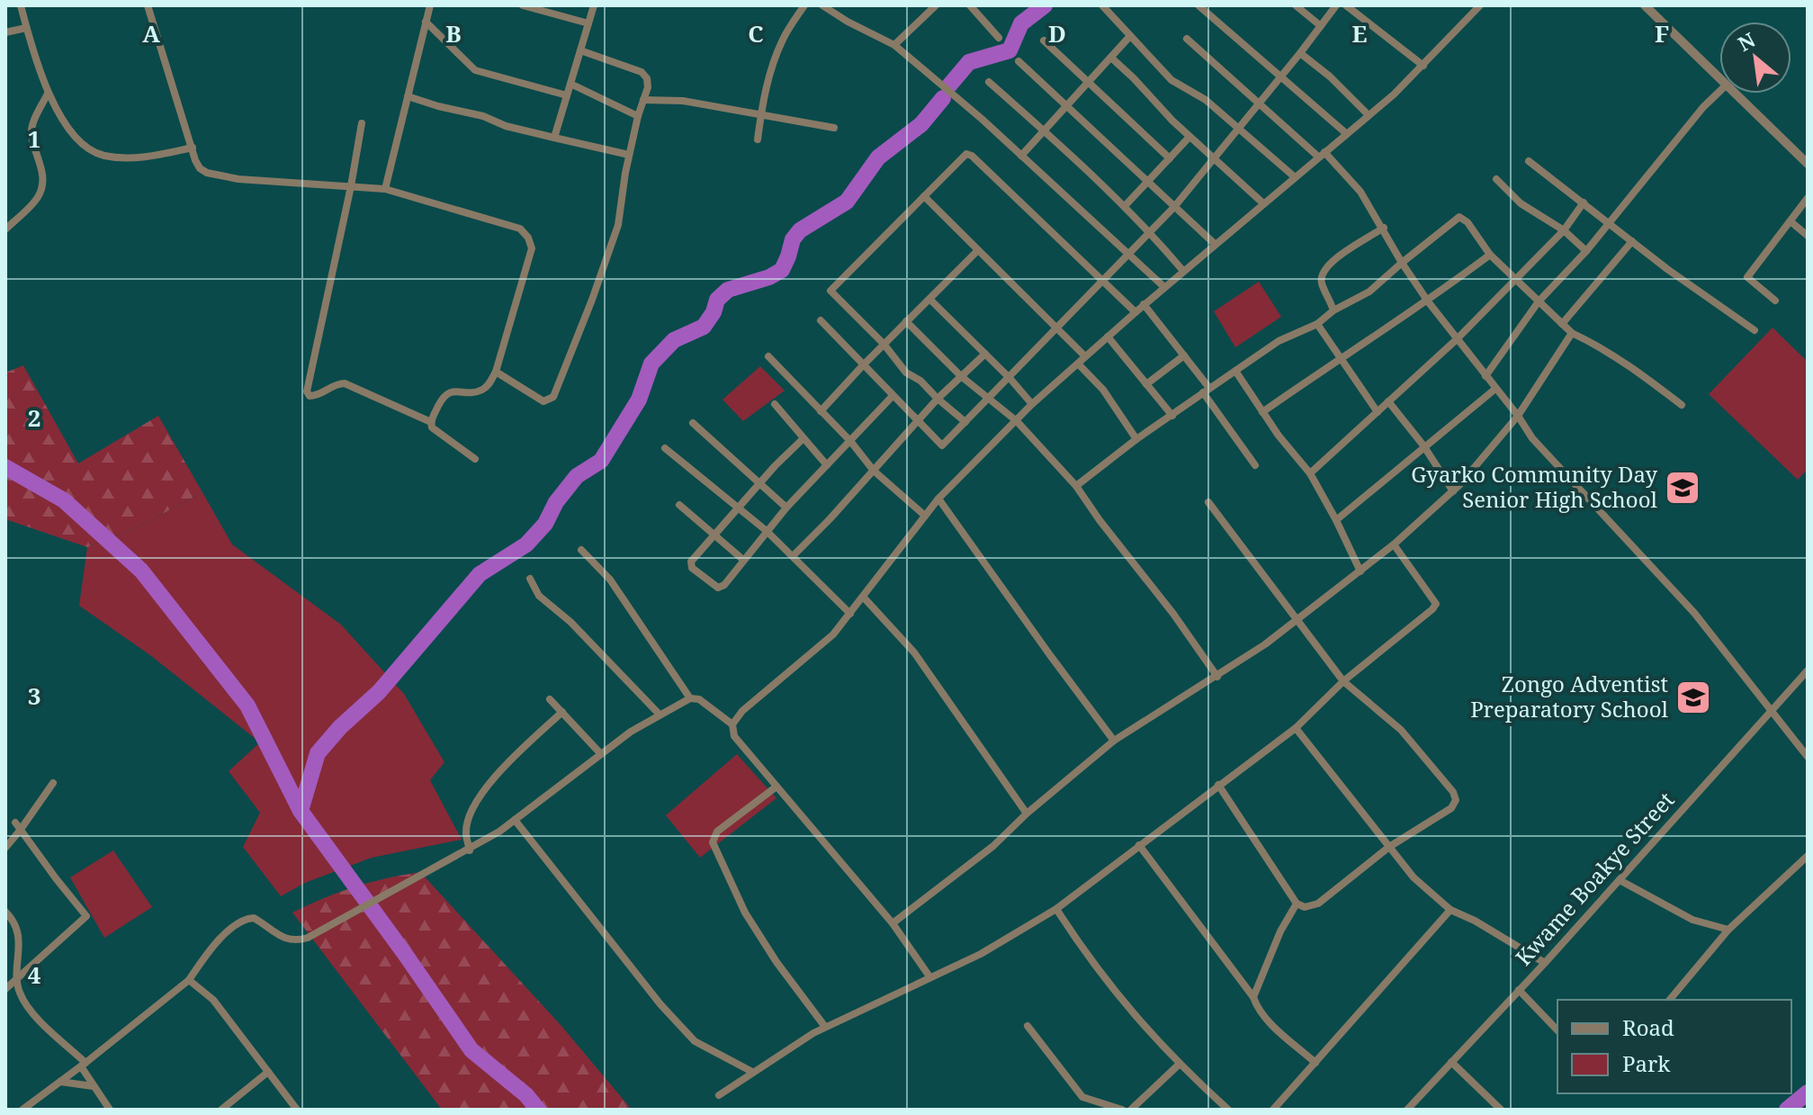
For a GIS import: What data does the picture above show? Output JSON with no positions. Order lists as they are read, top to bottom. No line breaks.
{"streets":{"street":["Kwame Boakye Street"]},"places":{"school or university":["Gyarko Community Day Senior High School","Zongo Adventist Preparatory School"]},"legend":["Road","Park"],"north":"top left","grid":{"columns":["A","B","C","D","E","F"],"rows":["1","2","3","4"]}}
